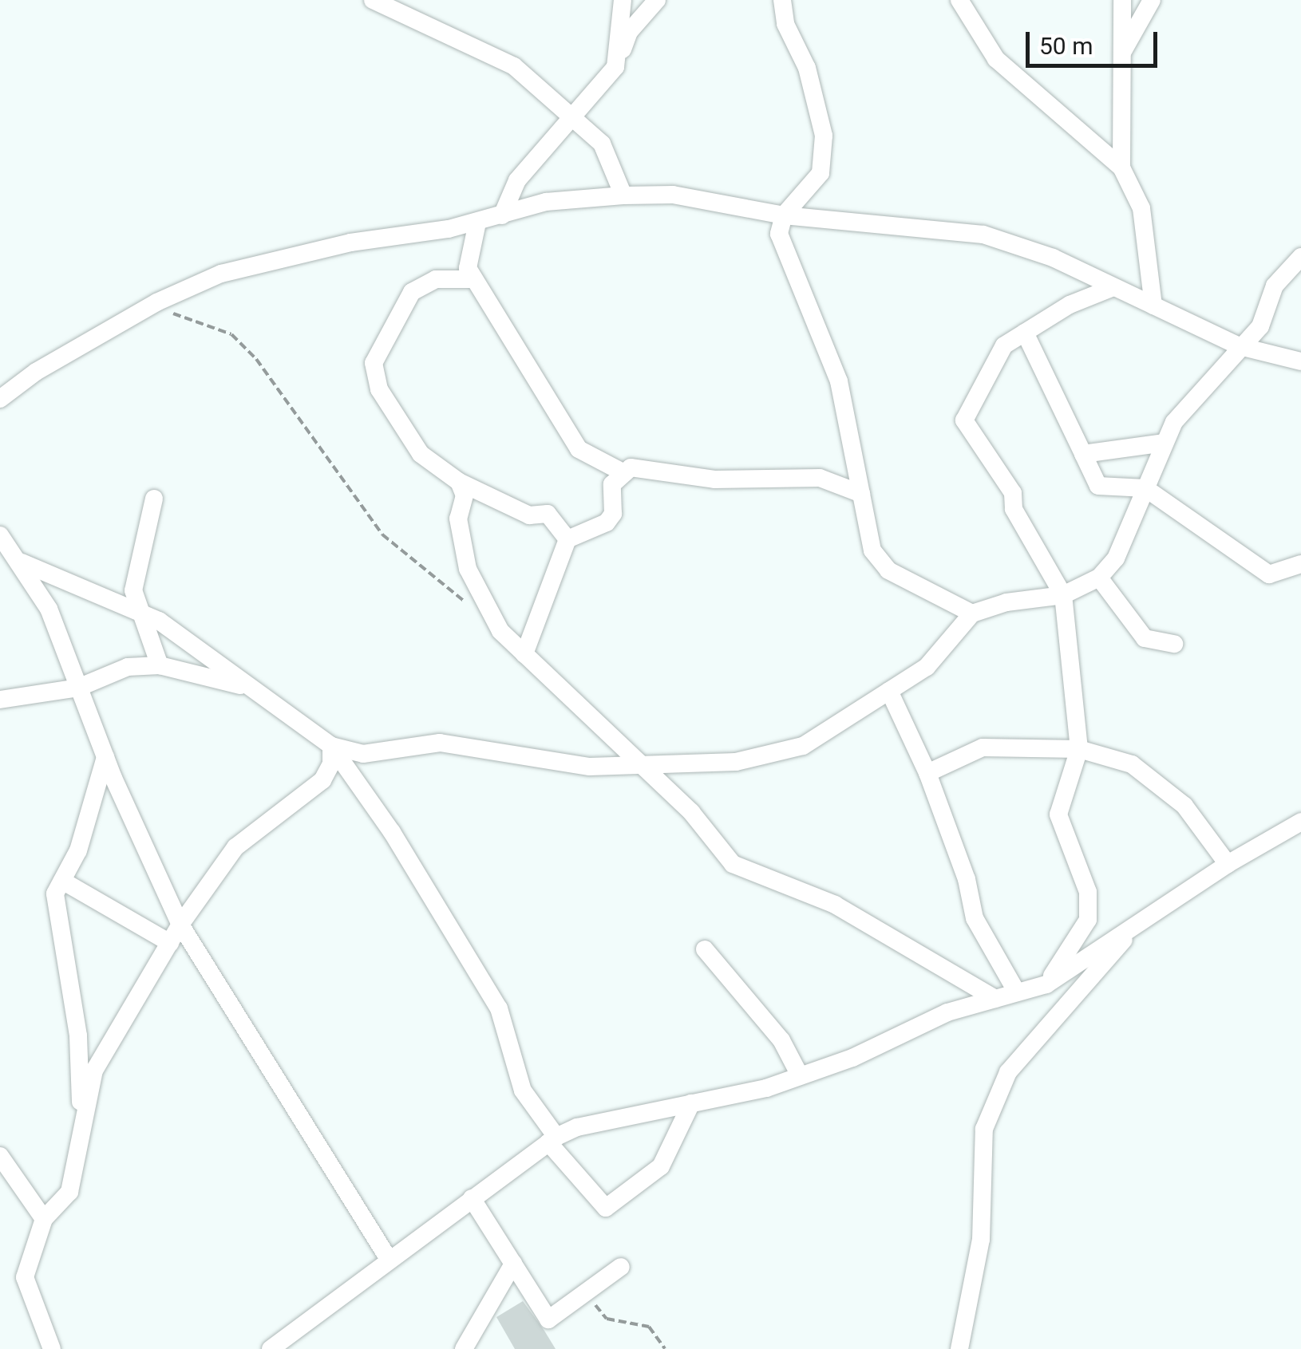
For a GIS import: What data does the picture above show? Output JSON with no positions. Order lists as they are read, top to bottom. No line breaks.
{"scale_bar":"50 m"}
